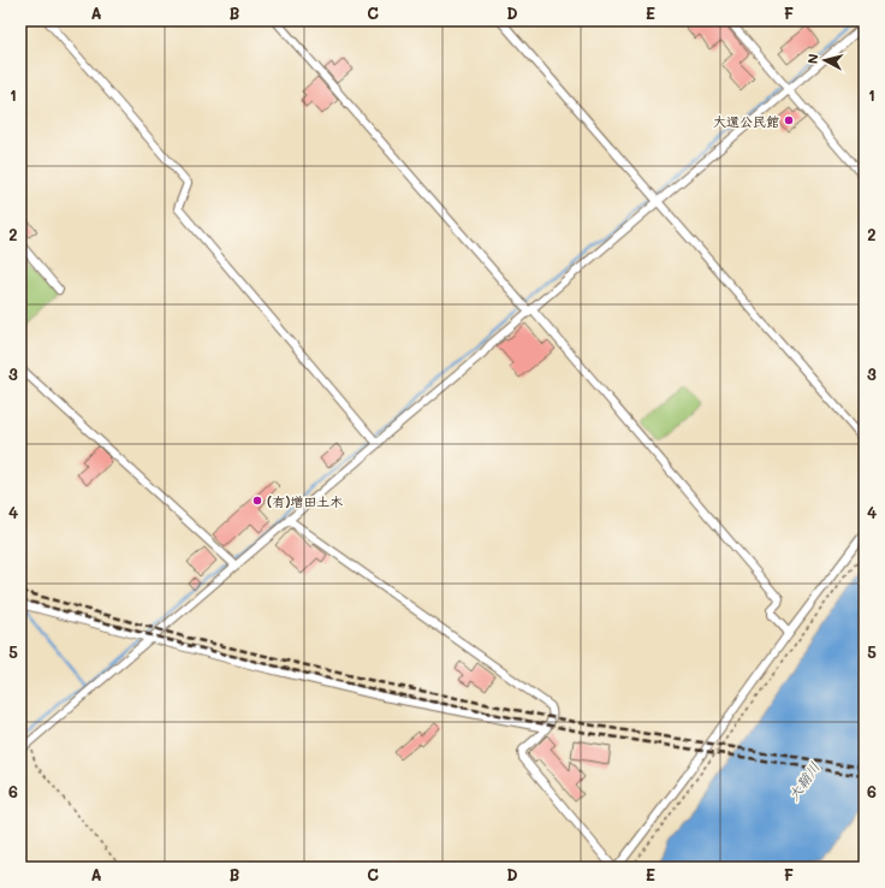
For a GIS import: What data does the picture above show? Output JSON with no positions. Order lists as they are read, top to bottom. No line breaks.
{"water":["大鞘川"],"places":["大還公民館","(有)増田土木"],"north":"left","grid":{"columns":["A","B","C","D","E","F"],"rows":["1","2","3","4","5","6"]}}
